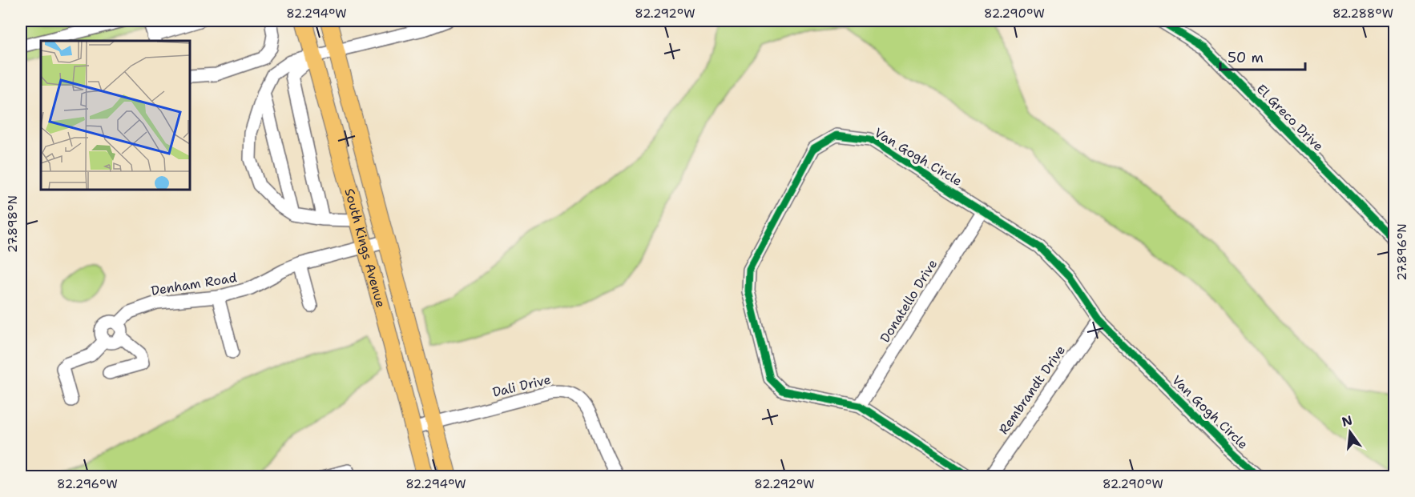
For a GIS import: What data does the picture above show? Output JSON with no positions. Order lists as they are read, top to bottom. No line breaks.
{"streets":{"main road":["South Kings Avenue"],"street":["El Greco Drive","Van Gogh Circle","Denham Road","Donatello Drive","Dali Drive","Rembrandt Drive"]},"crossings":[["Van Gogh Circle","Donatello Drive"],["Van Gogh Circle","Rembrandt Drive"],["South Kings Avenue","Denham Road"],["South Kings Avenue","Dali Drive"]],"scale_bar":"50 m","north":"top","coordinates":["82.294°W","82.292°W","82.290°W","82.288°W","27.898°N","27.896°N","82.296°W"]}
